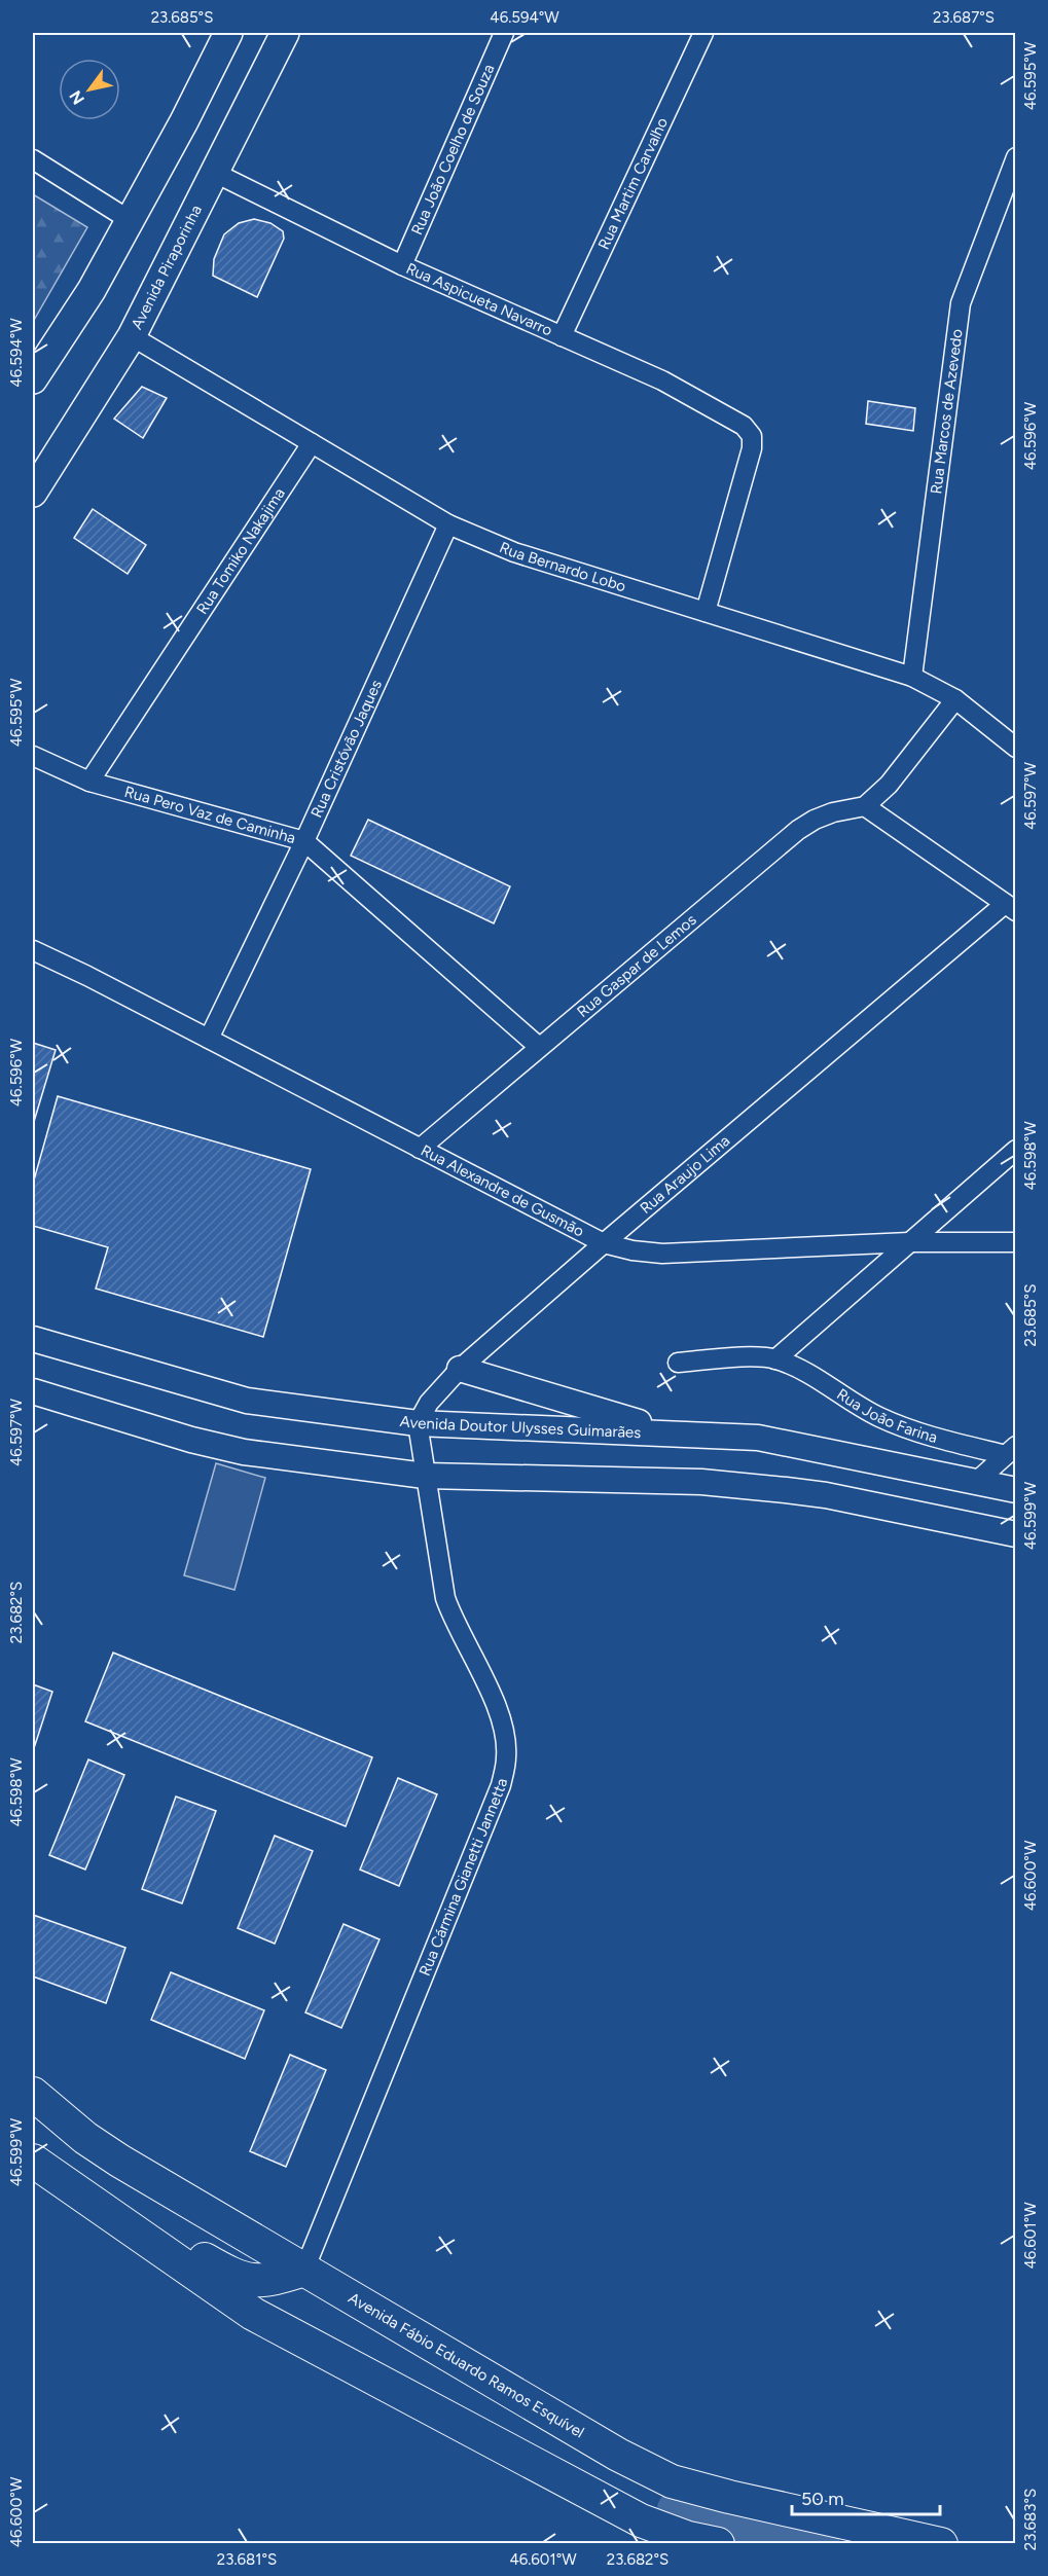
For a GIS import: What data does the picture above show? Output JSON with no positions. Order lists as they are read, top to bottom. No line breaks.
{"streets":{"highway":["Avenida Fábio Eduardo Ramos Esquível"],"main road":["Avenida Piraporinha","Avenida Doutor Ulysses Guimarães"],"street":["Rua João Coelho de Souza","Rua Martim Carvalho","Rua Aspicueta Navarro","Rua Marcos de Azevedo","Rua Tomiko Nakajima","Rua Bernardo Lobo","Rua Cristóvão Jaques","Rua Pero Vaz de Caminha","Rua Gaspar de Lemos","Rua Araujo Lima","Rua Alexandre de Gusmão","Rua João Farina","Rua Cármina Gianetti Jannetta"]},"crossings":[["Rua João Coelho de Souza","Rua Aspicueta Navarro"],["Rua Martim Carvalho","Rua Aspicueta Navarro"],["Avenida Piraporinha","Rua Aspicueta Navarro"],["Avenida Piraporinha","Rua Bernardo Lobo"],["Rua Aspicueta Navarro","Rua Bernardo Lobo"],["Rua Marcos de Azevedo","Rua Bernardo Lobo"],["Rua Tomiko Nakajima","Rua Bernardo Lobo"],["Rua Tomiko Nakajima","Rua Pero Vaz de Caminha"],["Rua Bernardo Lobo","Rua Cristóvão Jaques"],["Rua Cristóvão Jaques","Rua Pero Vaz de Caminha"],["Rua Cristóvão Jaques","Rua Alexandre de Gusmão"],["Rua Pero Vaz de Caminha","Rua Gaspar de Lemos"],["Rua Gaspar de Lemos","Rua Alexandre de Gusmão"],["Rua Araujo Lima","Rua Alexandre de Gusmão"],["Rua Araujo Lima","Avenida Doutor Ulysses Guimarães"],["Rua Cármina Gianetti Jannetta","Avenida Fábio Eduardo Ramos Esquível"]],"scale_bar":"50 m","north":"bottom left","coordinates":["23.685°S","46.594°W","23.687°S","46.595°W","46.596°W","46.597°W","46.598°W","46.599°W","23.682°S","46.600°W","46.601°W","23.683°S","23.681°S"]}
